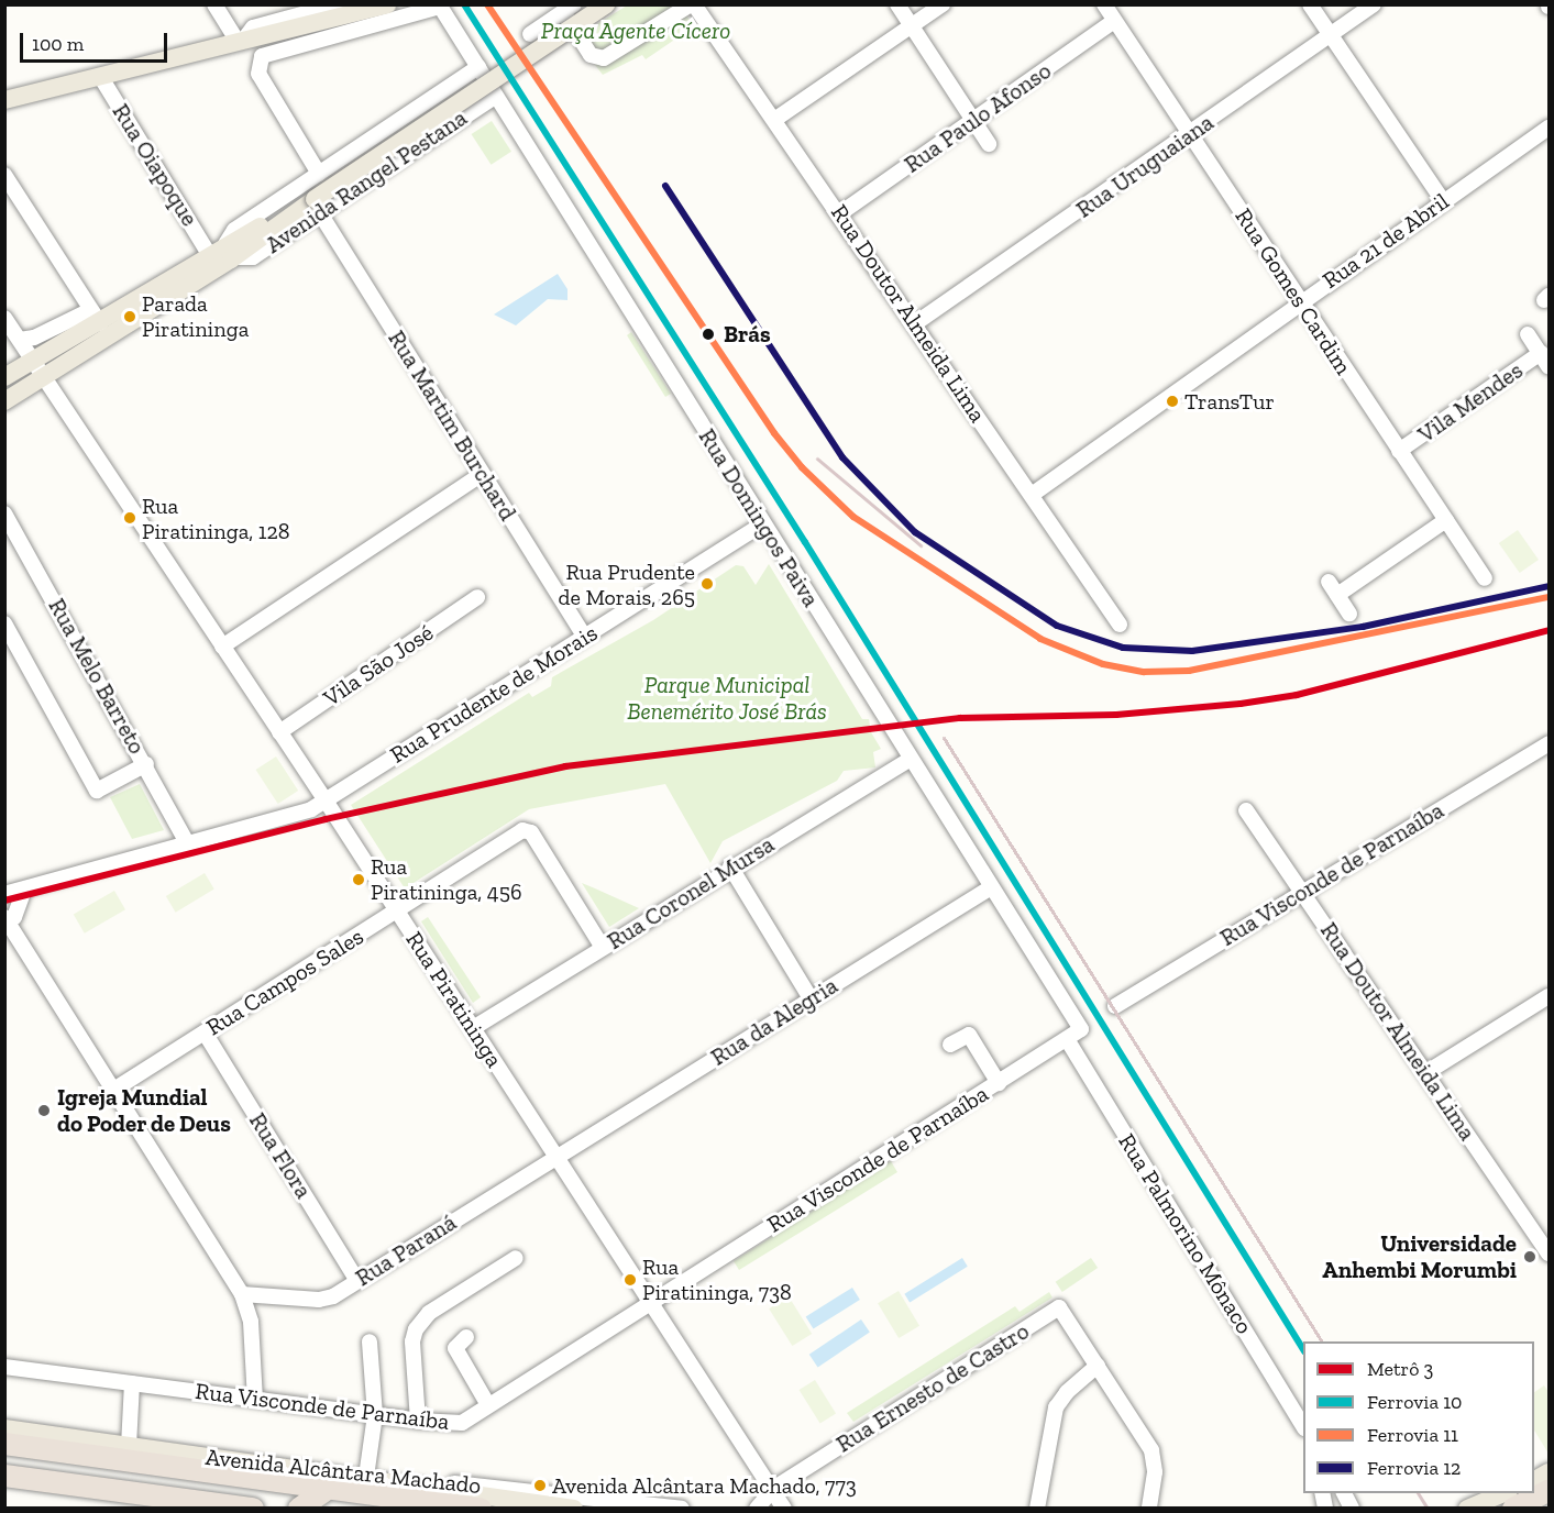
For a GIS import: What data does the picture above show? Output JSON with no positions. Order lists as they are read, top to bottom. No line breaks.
{"streets":{"highway":["Avenida Alcântara Machado"],"main road":["Avenida Rangel Pestana"],"street":["Rua Paulo Afonso","Rua Oiapoque","Rua Uruguaiana","Rua 21 de Abril","Rua Gomes Cardim","Rua Doutor Almeida Lima","Vila Mendes","Rua Martim Burchard","Rua Domingos Paiva","Vila São José","Rua Melo Barreto","Rua Prudente de Morais","Rua Visconde de Parnaíba","Rua Coronel Mursa","Rua Campos Sales","Rua Piratininga","Rua da Alegria","Rua Flora","Rua Palmorino Mônaco","Rua Paraná","Rua Ernesto de Castro"]},"crossings":[["Rua Paulo Afonso","Rua Gomes Cardim"],["Rua Paulo Afonso","Rua Doutor Almeida Lima"],["Rua Oiapoque","Avenida Rangel Pestana"],["Rua Uruguaiana","Rua Gomes Cardim"],["Rua Uruguaiana","Rua Doutor Almeida Lima"],["Avenida Rangel Pestana","Rua Martim Burchard"],["Avenida Rangel Pestana","Rua Domingos Paiva"],["Avenida Rangel Pestana","Rua Piratininga"],["Rua 21 de Abril","Rua Gomes Cardim"],["Rua 21 de Abril","Rua Doutor Almeida Lima"],["Rua Gomes Cardim","Vila Mendes"],["Rua Doutor Almeida Lima","Rua Visconde de Parnaíba"],["Rua Martim Burchard","Rua Prudente de Morais"],["Rua Domingos Paiva","Rua Prudente de Morais"],["Rua Domingos Paiva","Rua Visconde de Parnaíba"],["Rua Domingos Paiva","Rua Coronel Mursa"],["Rua Domingos Paiva","Rua da Alegria"],["Vila São José","Rua Piratininga"],["Rua Melo Barreto","Rua Prudente de Morais"],["Rua Prudente de Morais","Rua Piratininga"],["Rua Visconde de Parnaíba","Rua Piratininga"],["Rua Visconde de Parnaíba","Rua Palmorino Mônaco"],["Rua Coronel Mursa","Rua Campos Sales"],["Rua Coronel Mursa","Rua Piratininga"],["Rua Campos Sales","Rua Piratininga"],["Rua Campos Sales","Rua Flora"],["Rua Piratininga","Rua da Alegria"],["Rua Piratininga","Rua Paraná"],["Rua Piratininga","Rua Ernesto de Castro"],["Rua da Alegria","Rua Paraná"],["Rua Flora","Rua Paraná"]],"parks":["Praça Agente Cícero","Parque Municipal Benemérito José Brás"],"places":["Parada Piratininga","Brás","TransTur","Rua Piratininga, 128","Rua Prudente de Morais, 265","Rua Piratininga, 456","Igreja Mundial do Poder de Deus","Universidade Anhembi Morumbi","Rua Piratininga, 738","Avenida Alcântara Machado, 773"],"lines":["rail line 10","rail line 11","rail line 12","metro line 3"],"legend":["Metrô 3","Ferrovia 10","Ferrovia 11","Ferrovia 12"],"scale_bar":"100 m"}
